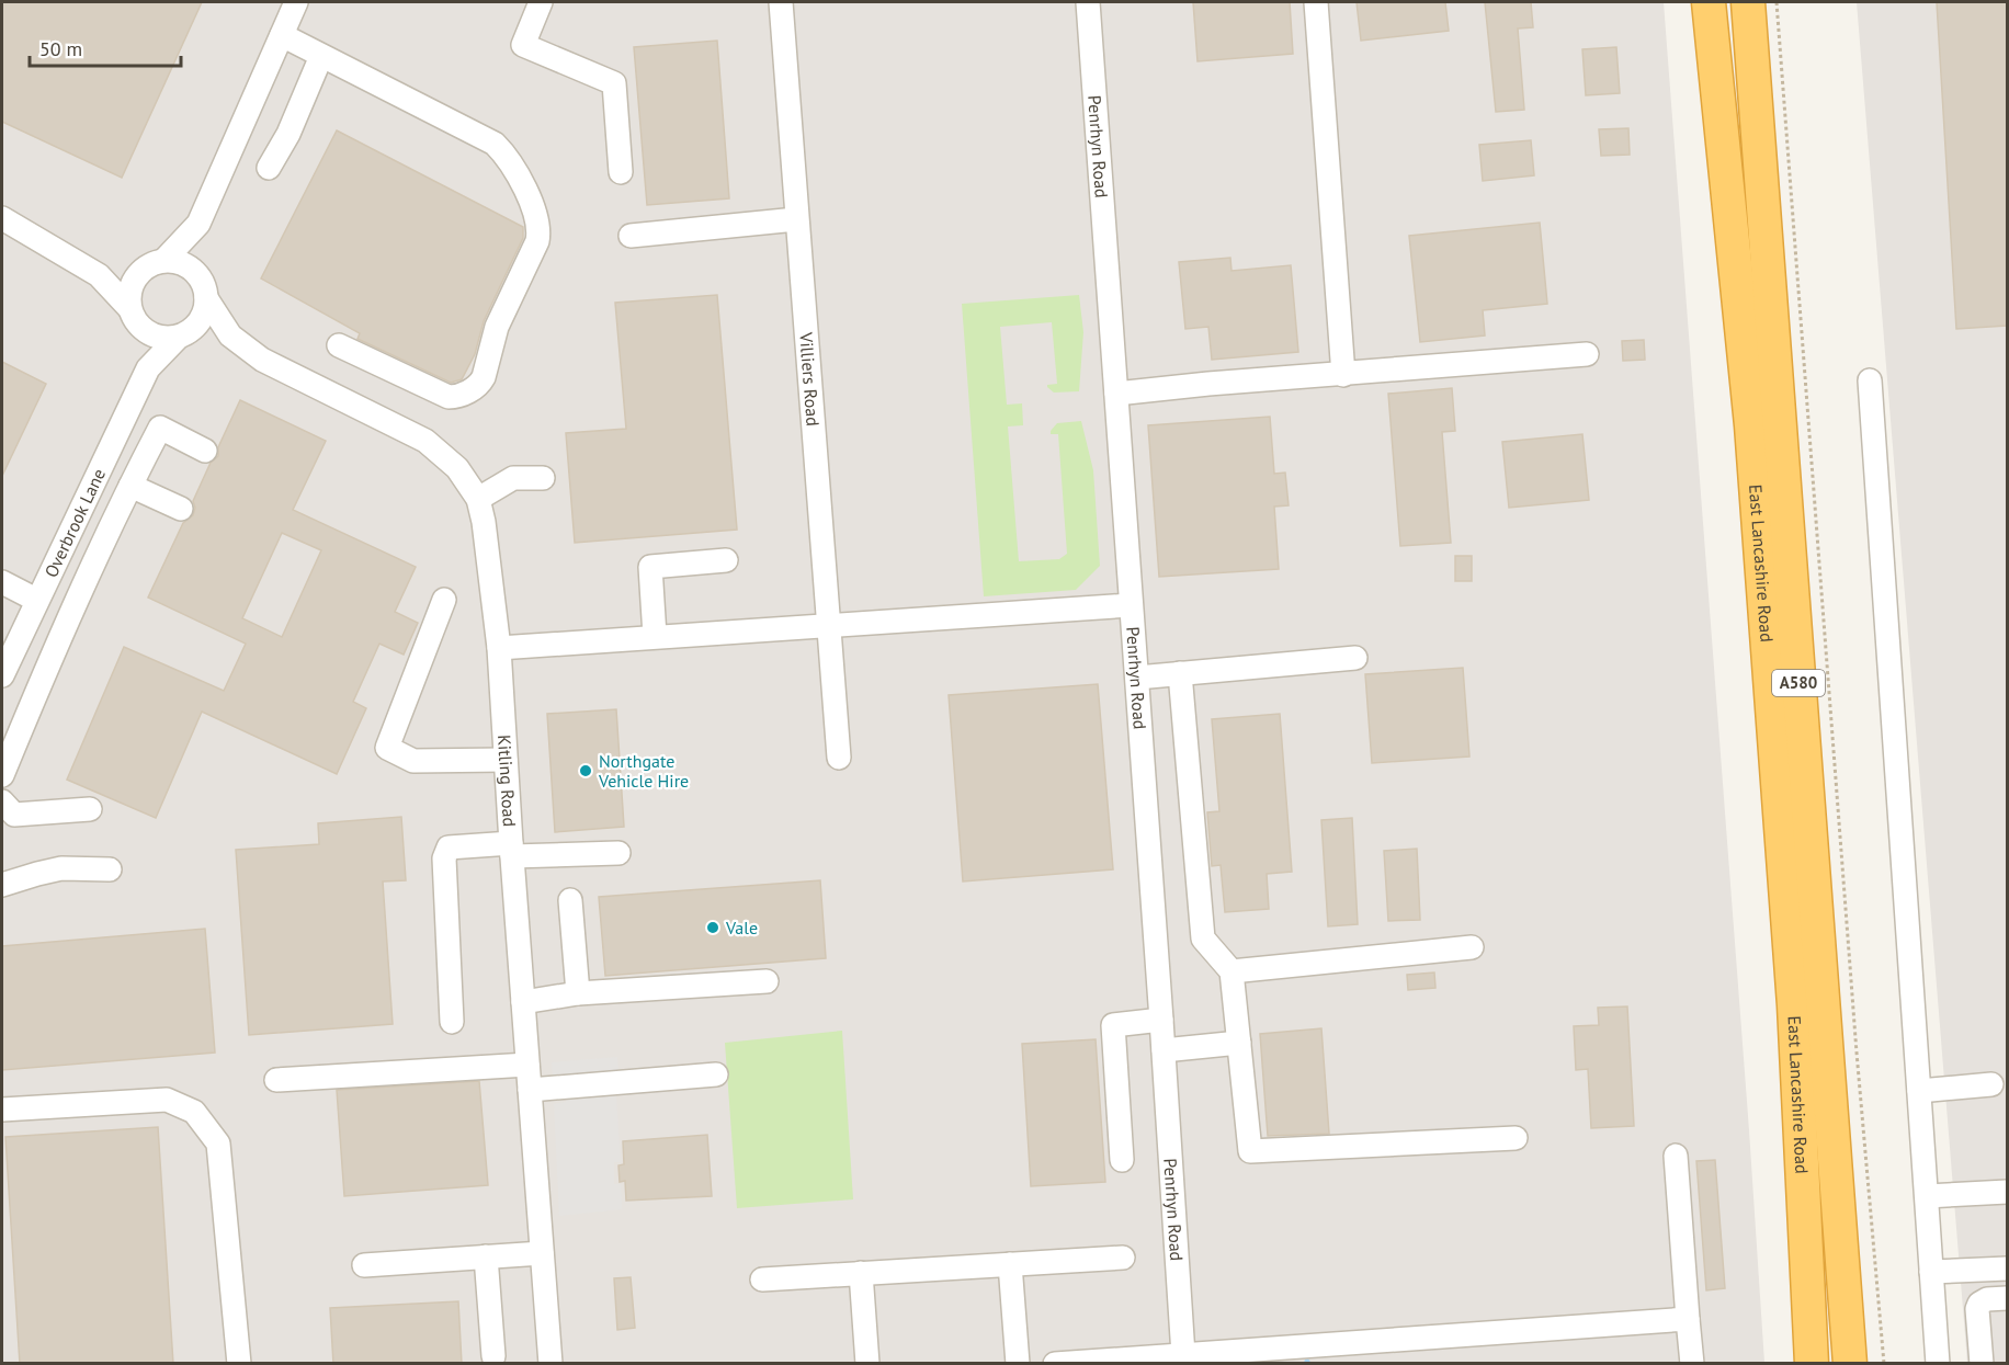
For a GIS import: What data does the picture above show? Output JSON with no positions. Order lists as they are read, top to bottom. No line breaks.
{"streets":{"highway":["East Lancashire Road","A580"],"street":["Penrhyn Road","Villiers Road","Overbrook Lane","Kitling Road"]},"crossings":[["Overbrook Lane","Kitling Road"]],"places":["Northgate Vehicle Hire","Vale"],"scale_bar":"50 m"}
